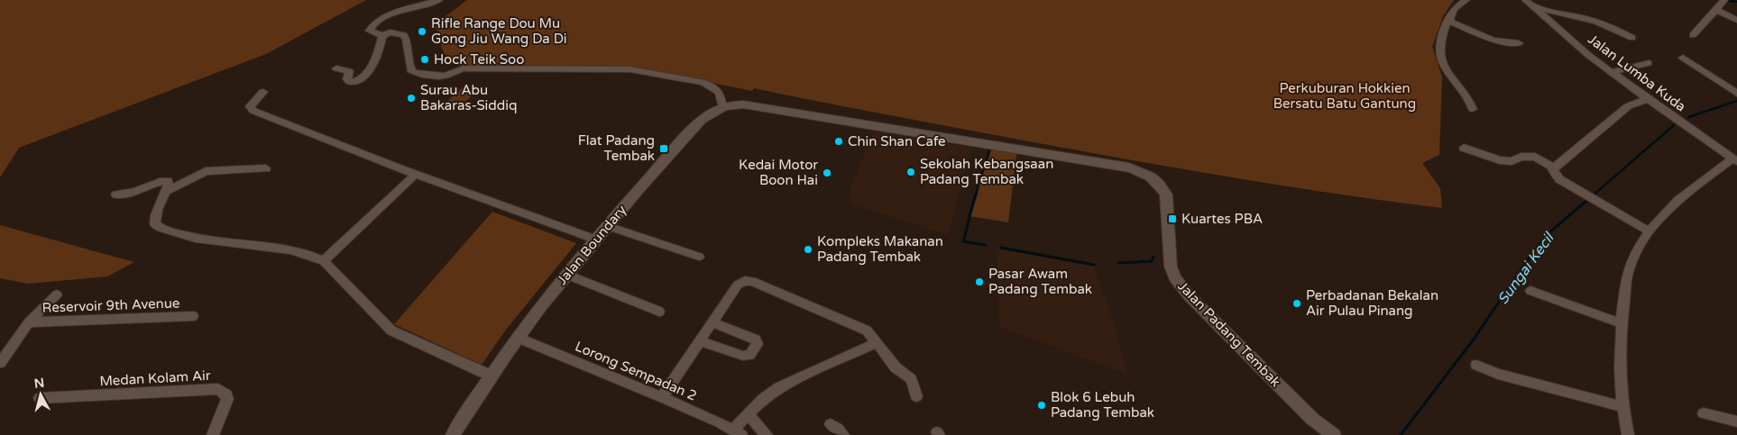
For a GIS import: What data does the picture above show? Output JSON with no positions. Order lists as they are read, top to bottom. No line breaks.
{"streets":{"street":["Jalan Lumba Kuda","Jalan Boundary","Reservoir 9th Avenue","Jalan Padang Tembak","Lorong Sempadan 2","Medan Kolam Air"]},"crossings":[["Jalan Boundary","Jalan Padang Tembak"],["Jalan Boundary","Lorong Sempadan 2"]],"water":["Sungai Kecil"],"parks":["Perkuburan Hokkien Bersatu Batu Gantung"],"places":{"other":["Rifle Range Dou Mu Gong Jiu Wang Da Di","Hock Teik Soo","Surau Abu Bakaras-Siddiq","Chin Shan Cafe","Sekolah Kebangsaan Padang Tembak","Kedai Motor Boon Hai","Kompleks Makanan Padang Tembak","Pasar Awam Padang Tembak","Perbadanan Bekalan Air Pulau Pinang","Blok 6 Lebuh Padang Tembak"],"transit":["Flat Padang Tembak","Kuartes PBA"]},"north":"top"}
